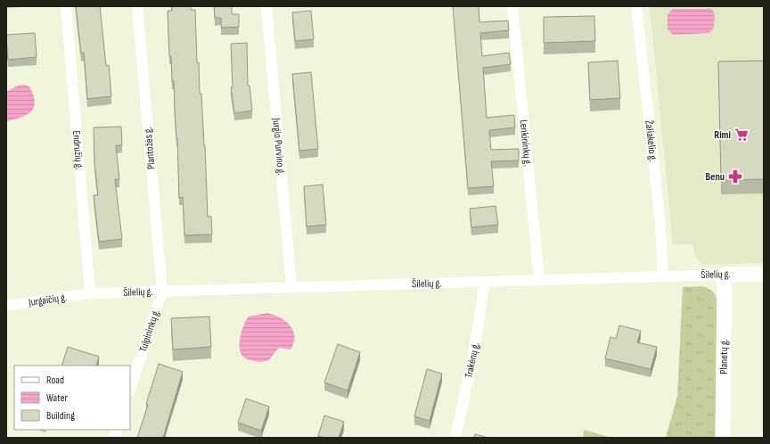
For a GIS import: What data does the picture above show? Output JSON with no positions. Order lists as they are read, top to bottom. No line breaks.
{"streets":{"main road":["Šilelių g.","Planetų g."],"street":["Žaliakelio g.","Lenkininkų g.","Jurgio Purvino g.","Plantožės g.","Endružių g.","Jurgaičių g.","Tulpininkų g.","Trakėnų g."]},"crossings":[["Žaliakelio g.","Šilelių g."],["Lenkininkų g.","Šilelių g."],["Jurgio Purvino g.","Šilelių g."],["Plantožės g.","Šilelių g."],["Plantožės g.","Tulpininkų g."],["Endružių g.","Šilelių g."],["Endružių g.","Jurgaičių g."],["Šilelių g.","Jurgaičių g."],["Šilelių g.","Tulpininkų g."],["Šilelių g.","Planetų g."],["Šilelių g.","Trakėnų g."]],"places":{"supermarket":["Rimi"],"pharmacy":["Benu"]},"legend":["Road","Water","Building"]}
